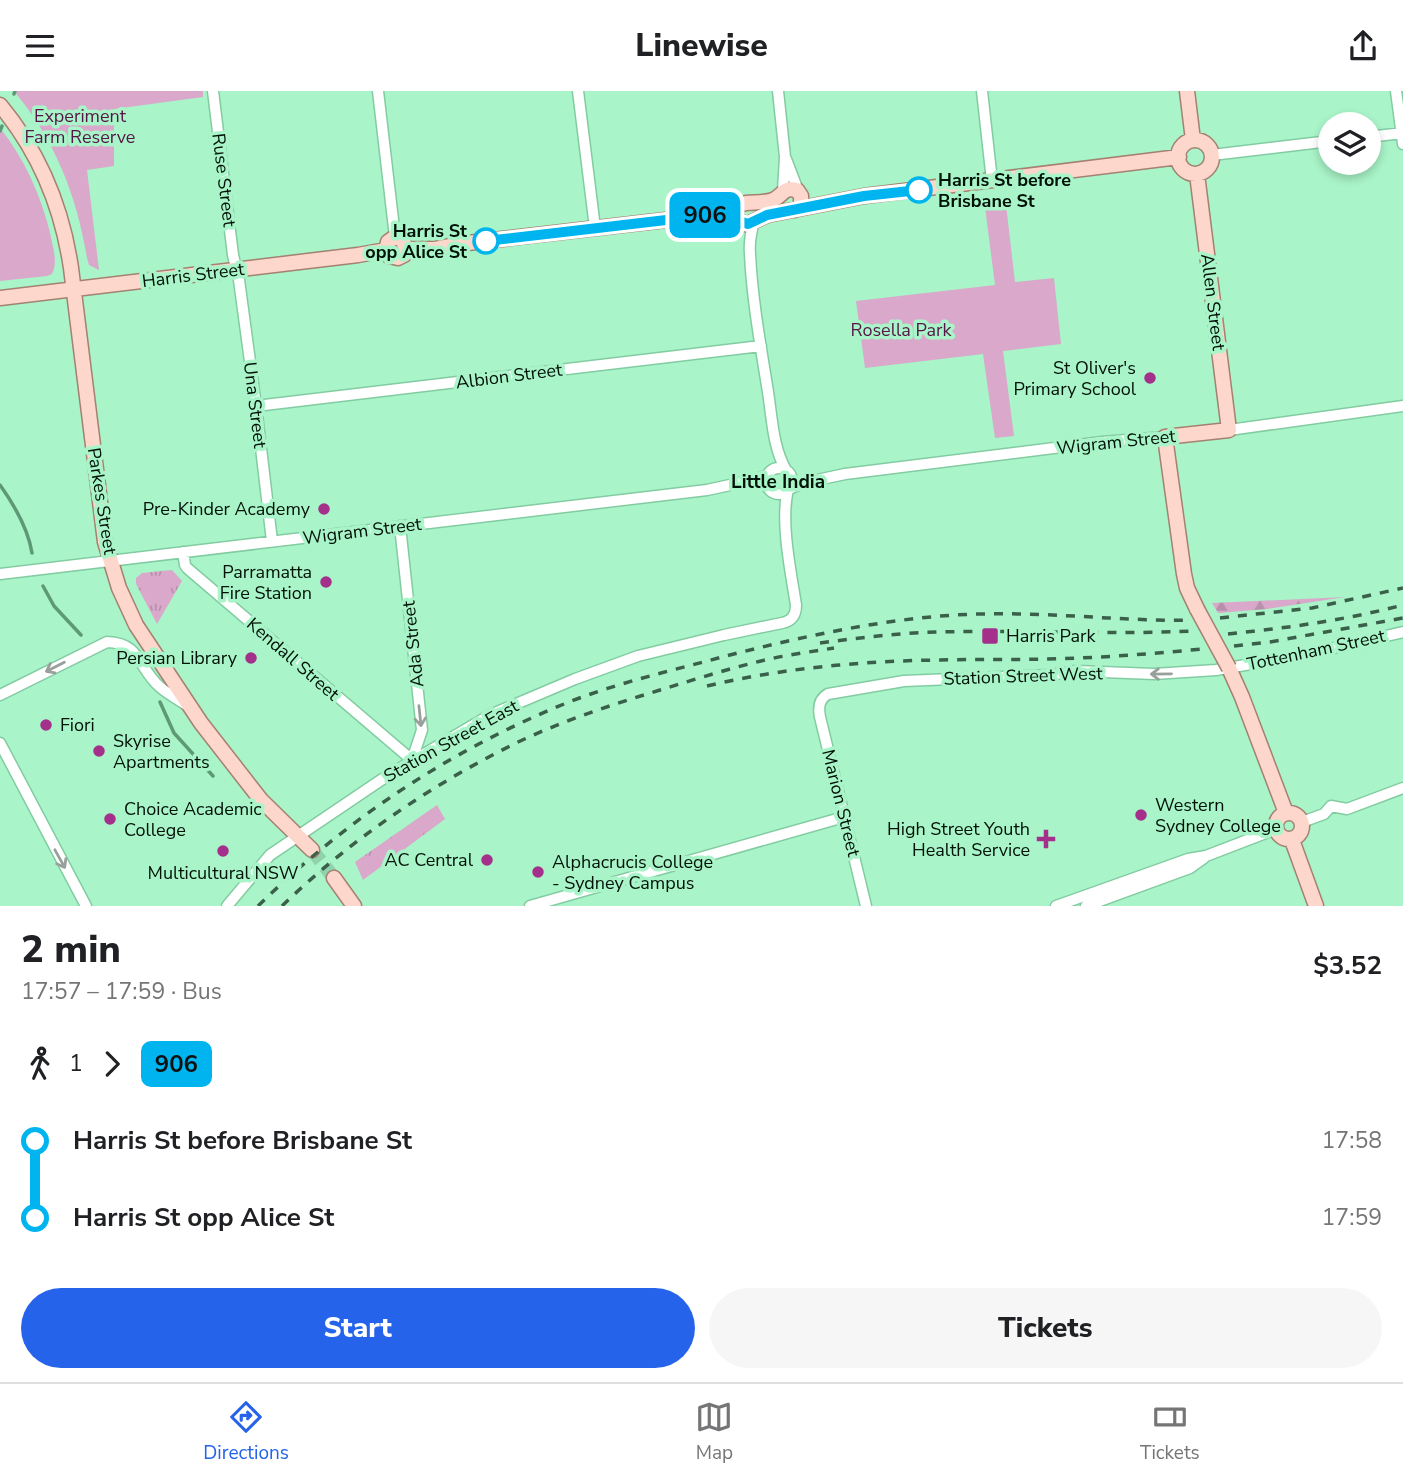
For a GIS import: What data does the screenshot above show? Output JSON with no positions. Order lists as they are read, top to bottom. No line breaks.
{"streets":{"main road":["Harris Street","Allen Street","Wigram Street","Parkes Street"],"street":["Ruse Street","Albion Street","Una Street","Ada Street","Tottenham Street","Kendall Street","Station Street West","Station Street East","Marion Street"]},"crossings":[["Ruse Street","Harris Street"],["Ruse Street","Una Street"],["Harris Street","Una Street"],["Harris Street","Parkes Street"],["Allen Street","Wigram Street"],["Albion Street","Una Street"],["Una Street","Wigram Street"],["Wigram Street","Parkes Street"],["Wigram Street","Ada Street"],["Wigram Street","Kendall Street"],["Parkes Street","Station Street East"],["Ada Street","Kendall Street"],["Ada Street","Station Street East"],["Tottenham Street","Station Street West"],["Kendall Street","Station Street East"],["Station Street West","Marion Street"]],"one_way":["Ada Street","Station Street West"],"districts":["Little India"],"parks":["Experiment Farm Reserve","Rosella Park"],"places":{"other":["Harris St before Brisbane St","Harris St opp Alice St","St Oliver's Primary School","Pre-Kinder Academy","Parramatta Fire Station","Persian Library","Fiori","Skyrise Apartments","Western Sydney College","Choice Academic College","Multicultural NSW","AC Central","Alphacrucis College - Sydney Campus"],"transit":["Harris Park"],"health":["High Street Youth Health Service"]},"lines":["bus line 906"],"page":{"header":"Linewise","on_map":"906","heading":["2 min","17:57 – 17:59 · Bus","$3.52"],"legs":["1","906"],"list":[{"name":"Harris St before Brisbane St","value":"17:58"},{"name":"Harris St opp Alice St","value":"17:59"}],"buttons":["Start","Tickets"],"tabs":["Directions","Map","Tickets"]}}
